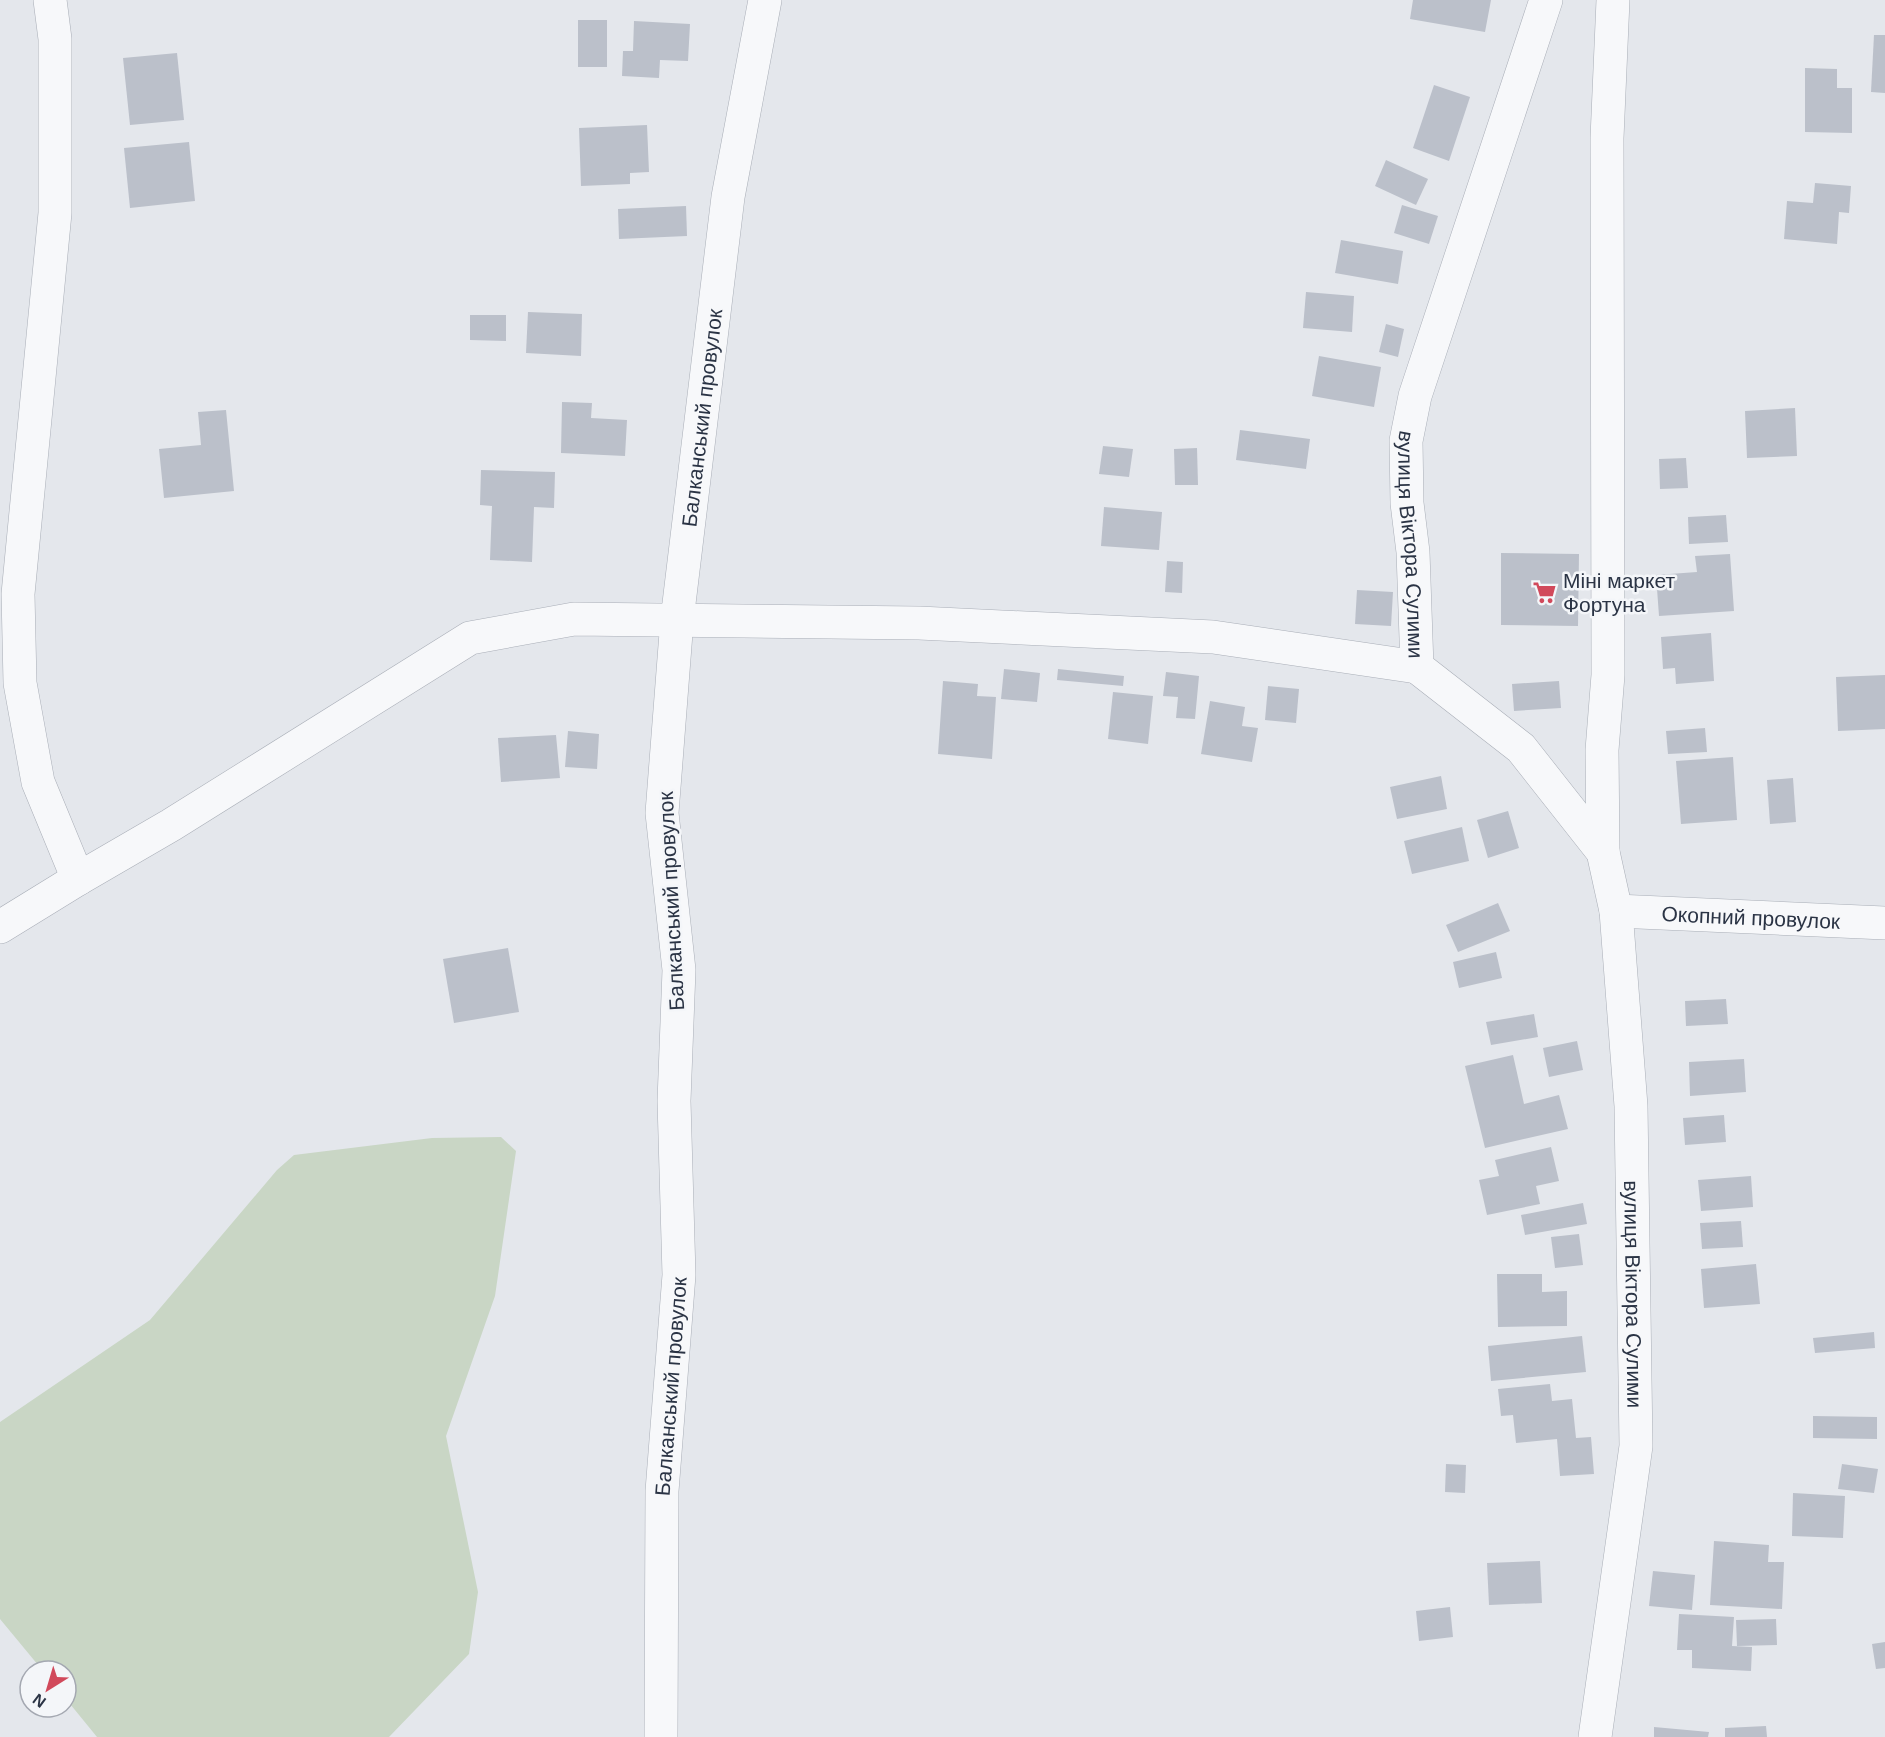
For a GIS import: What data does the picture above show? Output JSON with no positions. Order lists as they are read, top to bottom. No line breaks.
{"streets":{"street":["Балканський провулок","вулиця Віктора Сулими","Окопний провулок"]},"crossings":[["вулиця Віктора Сулими","Окопний провулок"]],"places":{"supermarket":["Міні маркет Фортуна"]},"north":"bottom left"}
